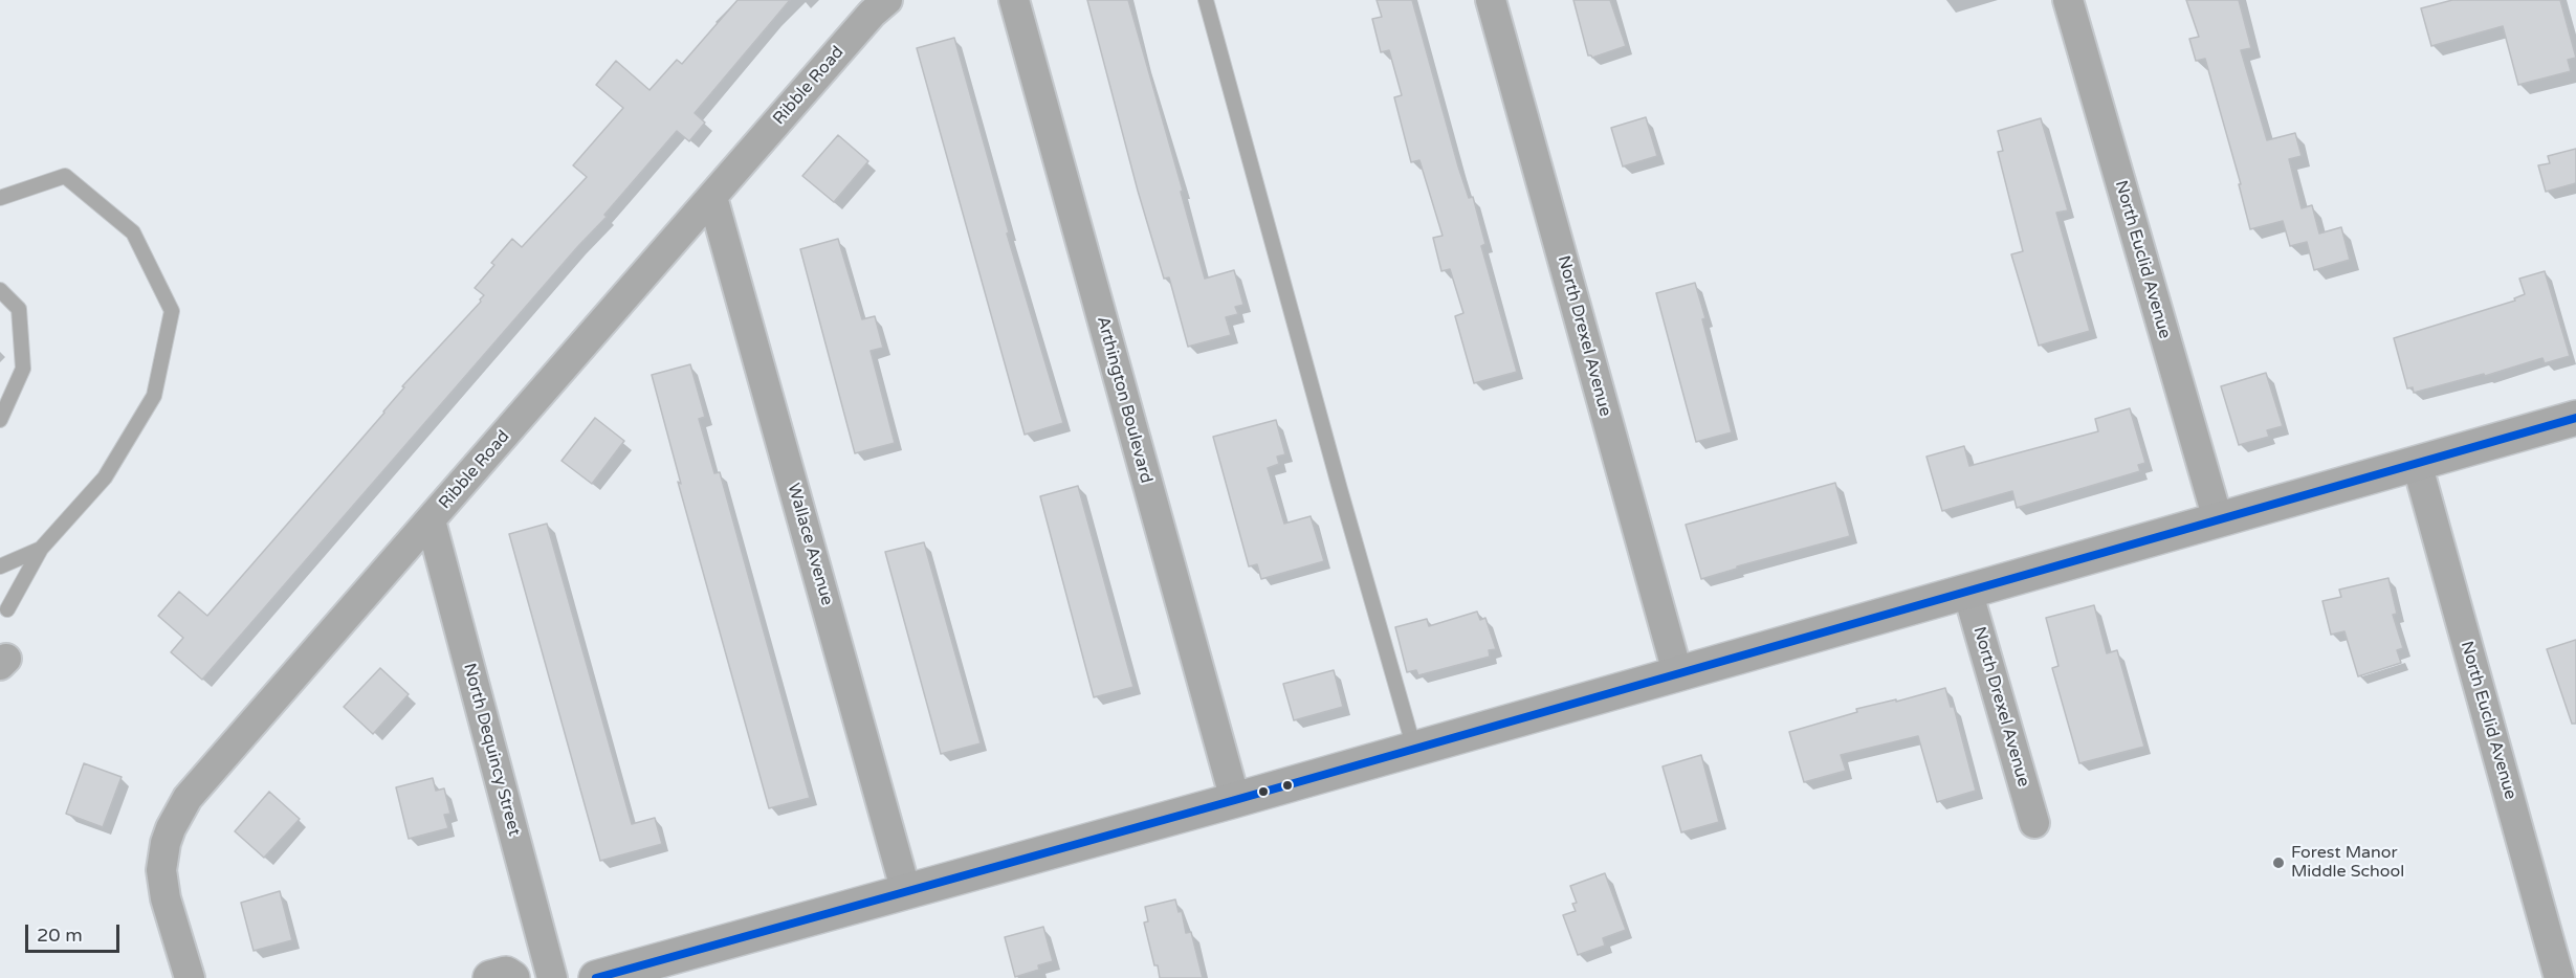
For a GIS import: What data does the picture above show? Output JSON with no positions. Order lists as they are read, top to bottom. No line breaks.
{"streets":{"street":["Ribble Road","North Euclid Avenue","North Drexel Avenue","Arthington Boulevard","Wallace Avenue","North Dequincy Street"]},"crossings":[["Ribble Road","Wallace Avenue"],["Ribble Road","North Dequincy Street"]],"places":["Forest Manor Middle School"],"scale_bar":"20 m"}
